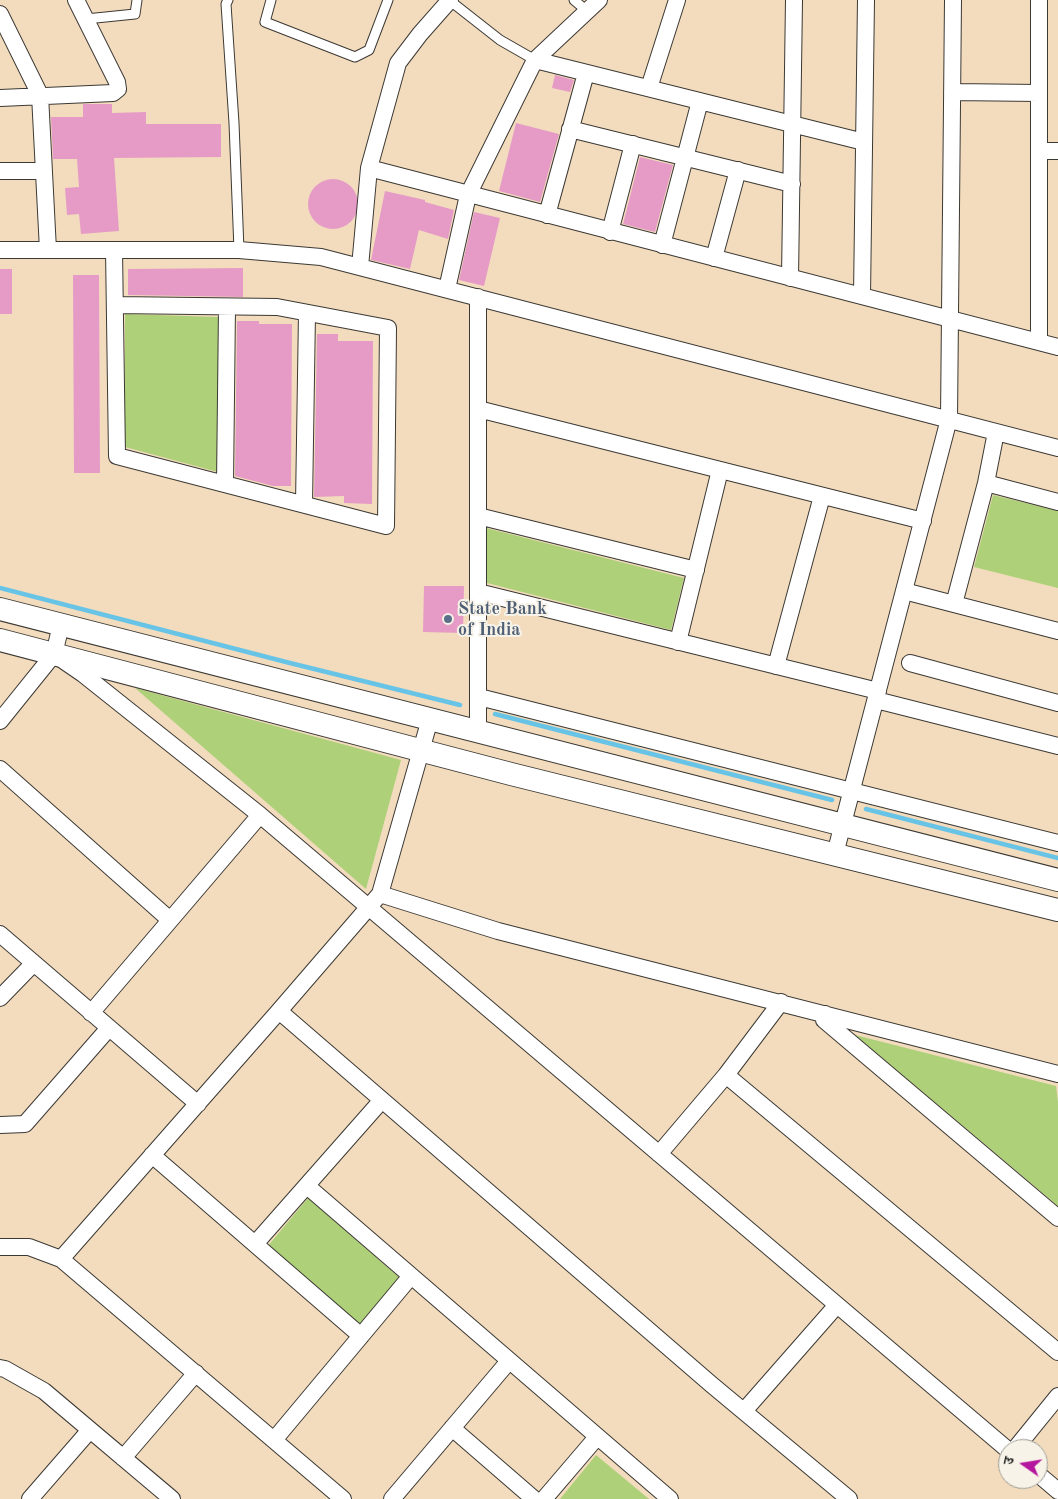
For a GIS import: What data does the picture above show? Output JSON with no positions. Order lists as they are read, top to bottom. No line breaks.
{"places":["State Bank of India"],"north":"left"}
